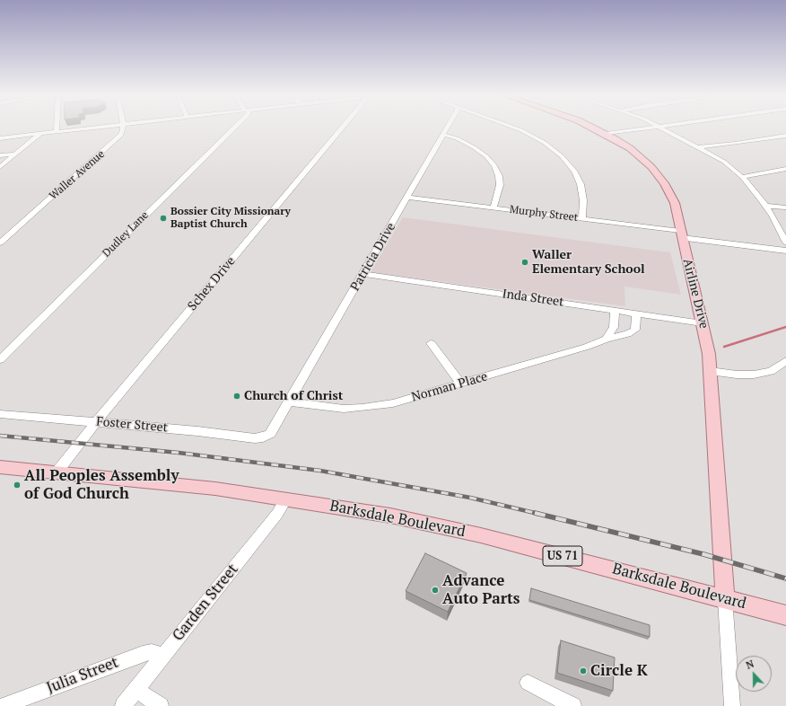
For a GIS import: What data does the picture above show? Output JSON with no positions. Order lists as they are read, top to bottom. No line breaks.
{"streets":{"main road":["Airline Drive","Barksdale Boulevard","US 71"],"street":["Waller Avenue","Murphy Street","Dudley Lane","Patricia Drive","Schex Drive","Inda Street","Norman Place","Foster Street","Garden Street","Julia Street"]},"crossings":[["Murphy Street","Patricia Drive"],["Murphy Street","Airline Drive"],["Patricia Drive","Inda Street"],["Patricia Drive","Norman Place"],["Patricia Drive","Foster Street"],["Schex Drive","Foster Street"],["Schex Drive","Barksdale Boulevard"],["Airline Drive","Inda Street"],["Airline Drive","Barksdale Boulevard"],["Inda Street","Norman Place"],["Barksdale Boulevard","Garden Street"],["Garden Street","Julia Street"]],"places":["Bossier City Missionary Baptist Church","Waller Elementary School","Church of Christ","All Peoples Assembly of God Church","Advance Auto Parts","Circle K"],"north":"top"}
